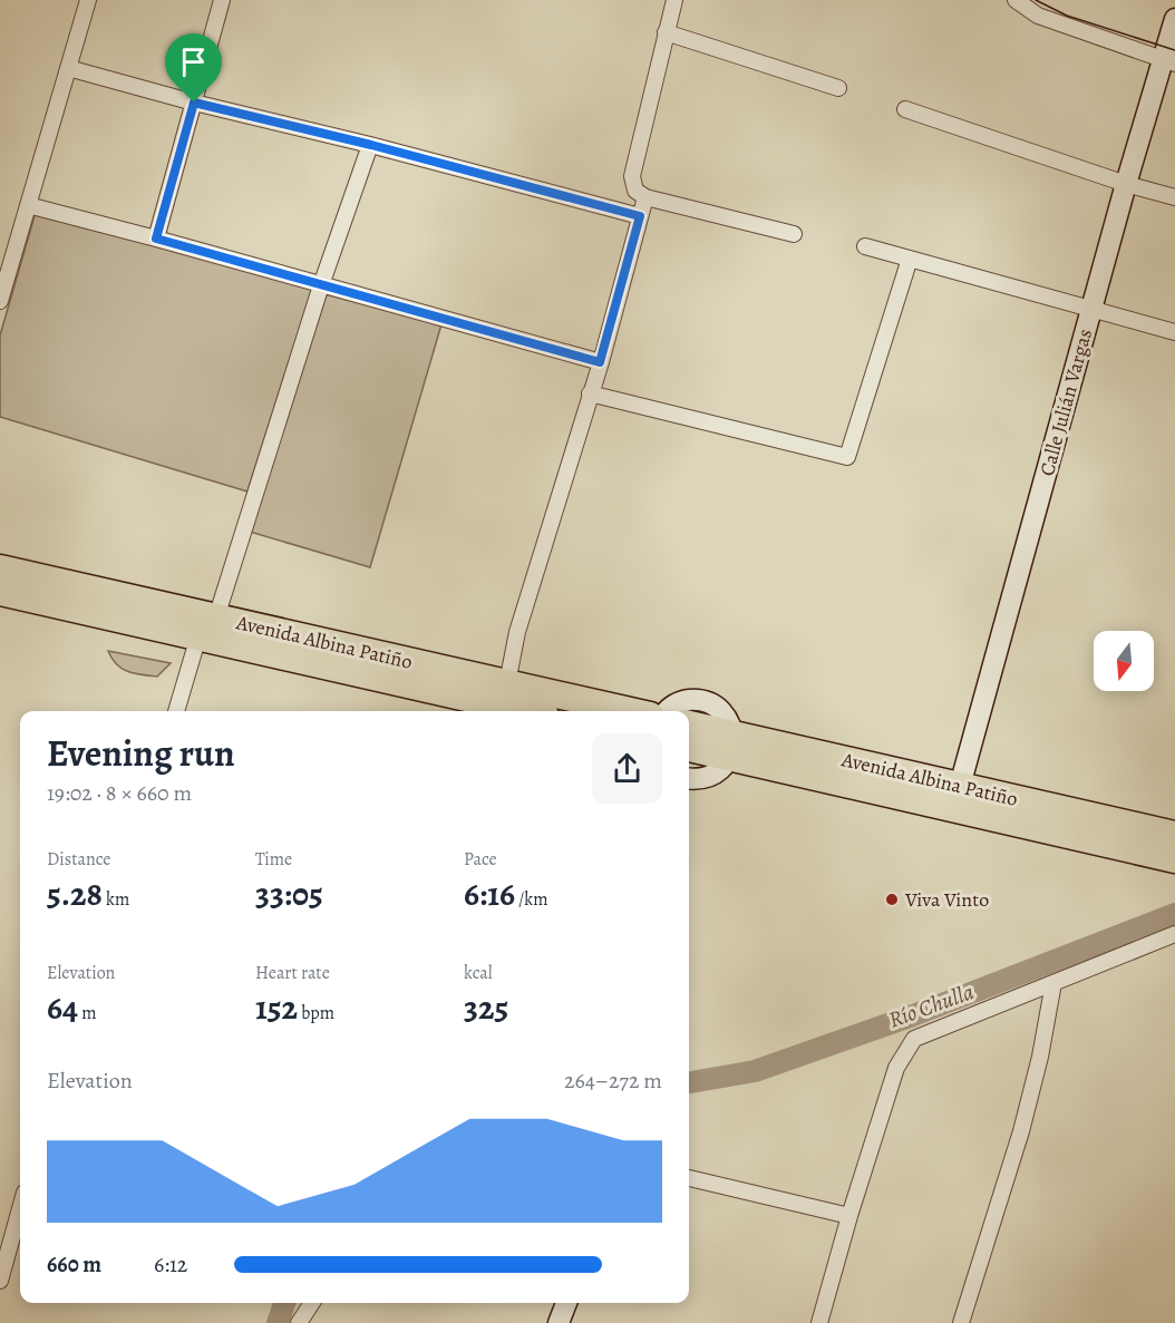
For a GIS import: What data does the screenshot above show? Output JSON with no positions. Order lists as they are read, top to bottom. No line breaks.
{"streets":{"highway":["Avenida Albina Patiño"],"main road":["Calle Julián Vargas"]},"crossings":[["Calle Julián Vargas","Avenida Albina Patiño"]],"water":["Río Chulla"],"places":["Viva Vinto"],"north":"bottom","page":{"heading":["Evening run","19:02 · 8 × 660 m"],"stats":[["Distance","5.28 km"],["Time","33:05"],["Pace","6:16 /km"],["Elevation","64 m"],["Heart rate","152 bpm"],["kcal","325"]],"chart":["Elevation","264–272 m"],"list":[{"name":"660 m","note":"6:12"}]}}
